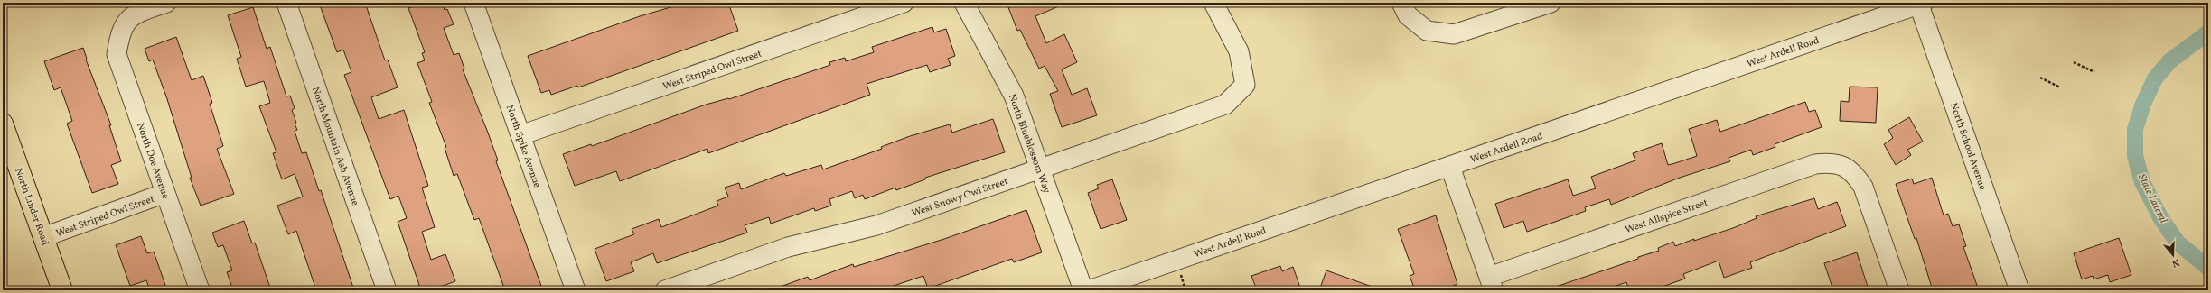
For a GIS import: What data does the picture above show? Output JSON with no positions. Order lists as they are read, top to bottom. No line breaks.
{"streets":{"main road":["North Linder Road"],"street":["West Ardell Road","West Striped Owl Street","North Blueblossom Way","North Mountain Ash Avenue","North Spike Avenue","North School Avenue","North Doe Avenue","West Snowy Owl Street","West Allspice Street"]},"crossings":[["West Ardell Road","North School Avenue"],["West Striped Owl Street","North Spike Avenue"],["West Striped Owl Street","North Doe Avenue"],["West Striped Owl Street","North Linder Road"],["North Blueblossom Way","West Snowy Owl Street"]],"water":["State Lateral"],"north":"bottom"}
